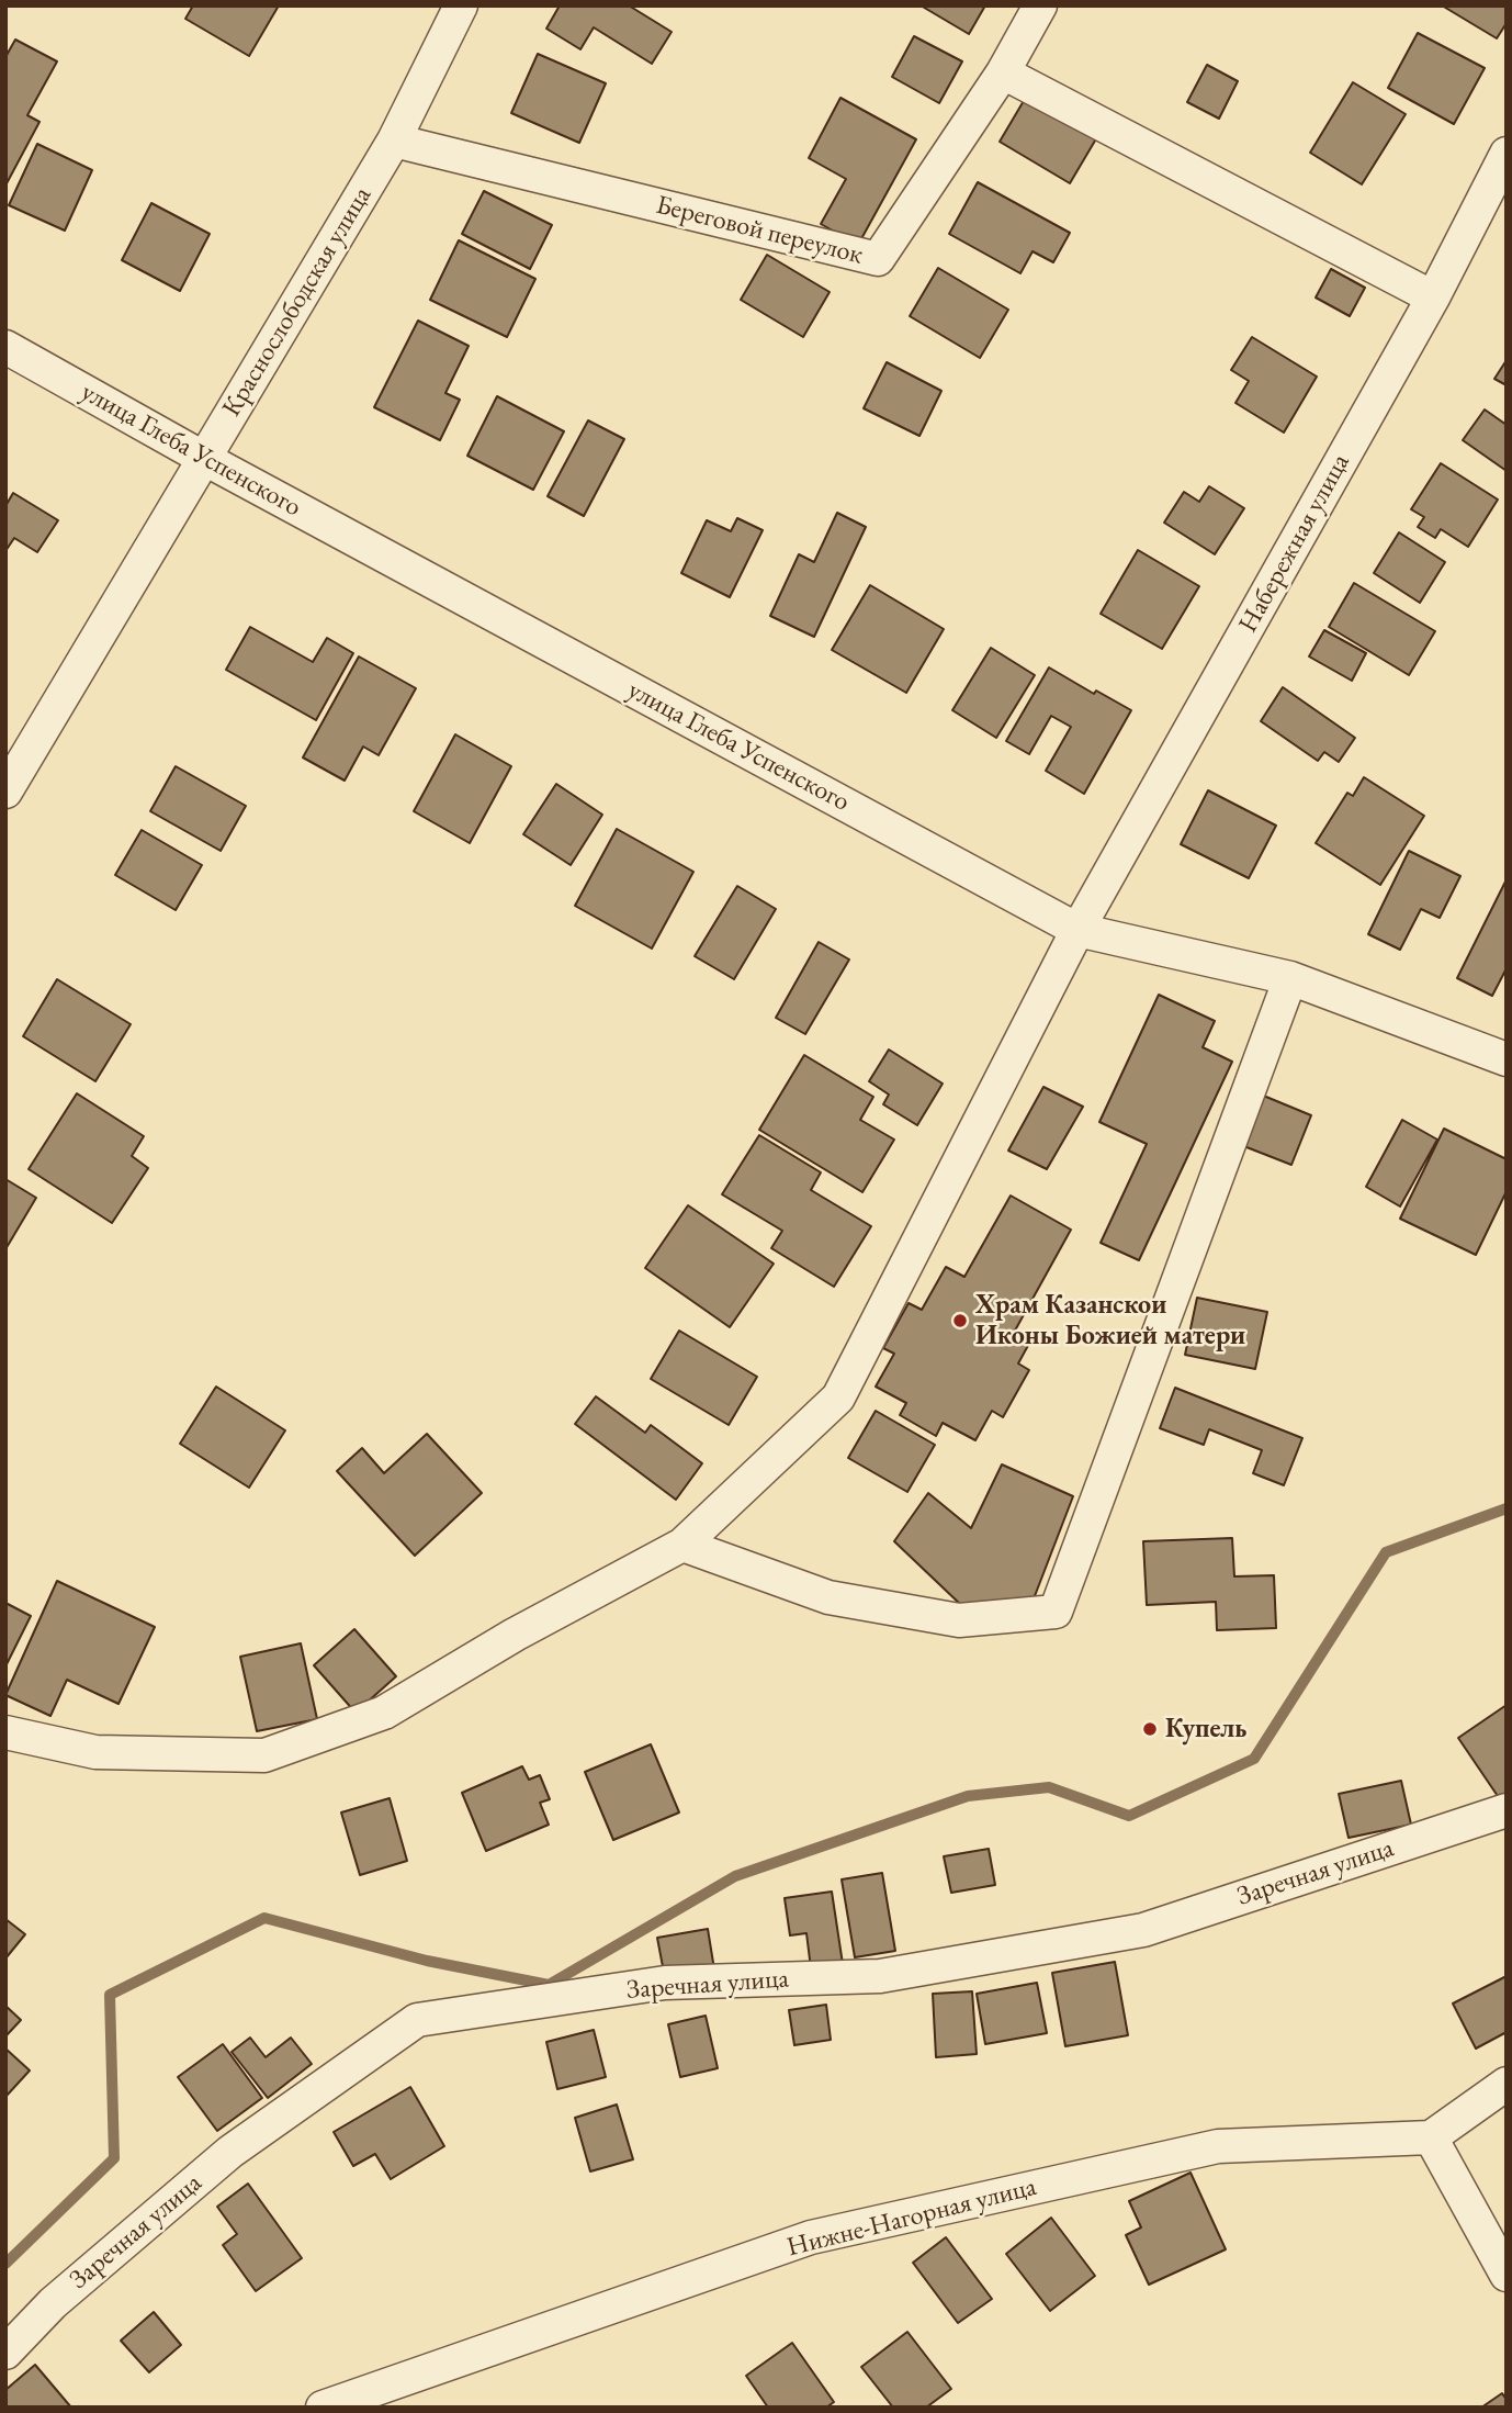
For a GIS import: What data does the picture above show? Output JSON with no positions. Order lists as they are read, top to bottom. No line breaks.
{"streets":{"street":["Береговой переулок","Краснослободская улица","улица Глеба Успенского","Набережная улица","Заречная улица","Нижне-Нагорная улица"]},"crossings":[["Береговой переулок","Краснослободская улица"],["Краснослободская улица","улица Глеба Успенского"],["улица Глеба Успенского","Набережная улица"]],"places":["Храм Казанскои Иконы Божией матери","Купель"]}
